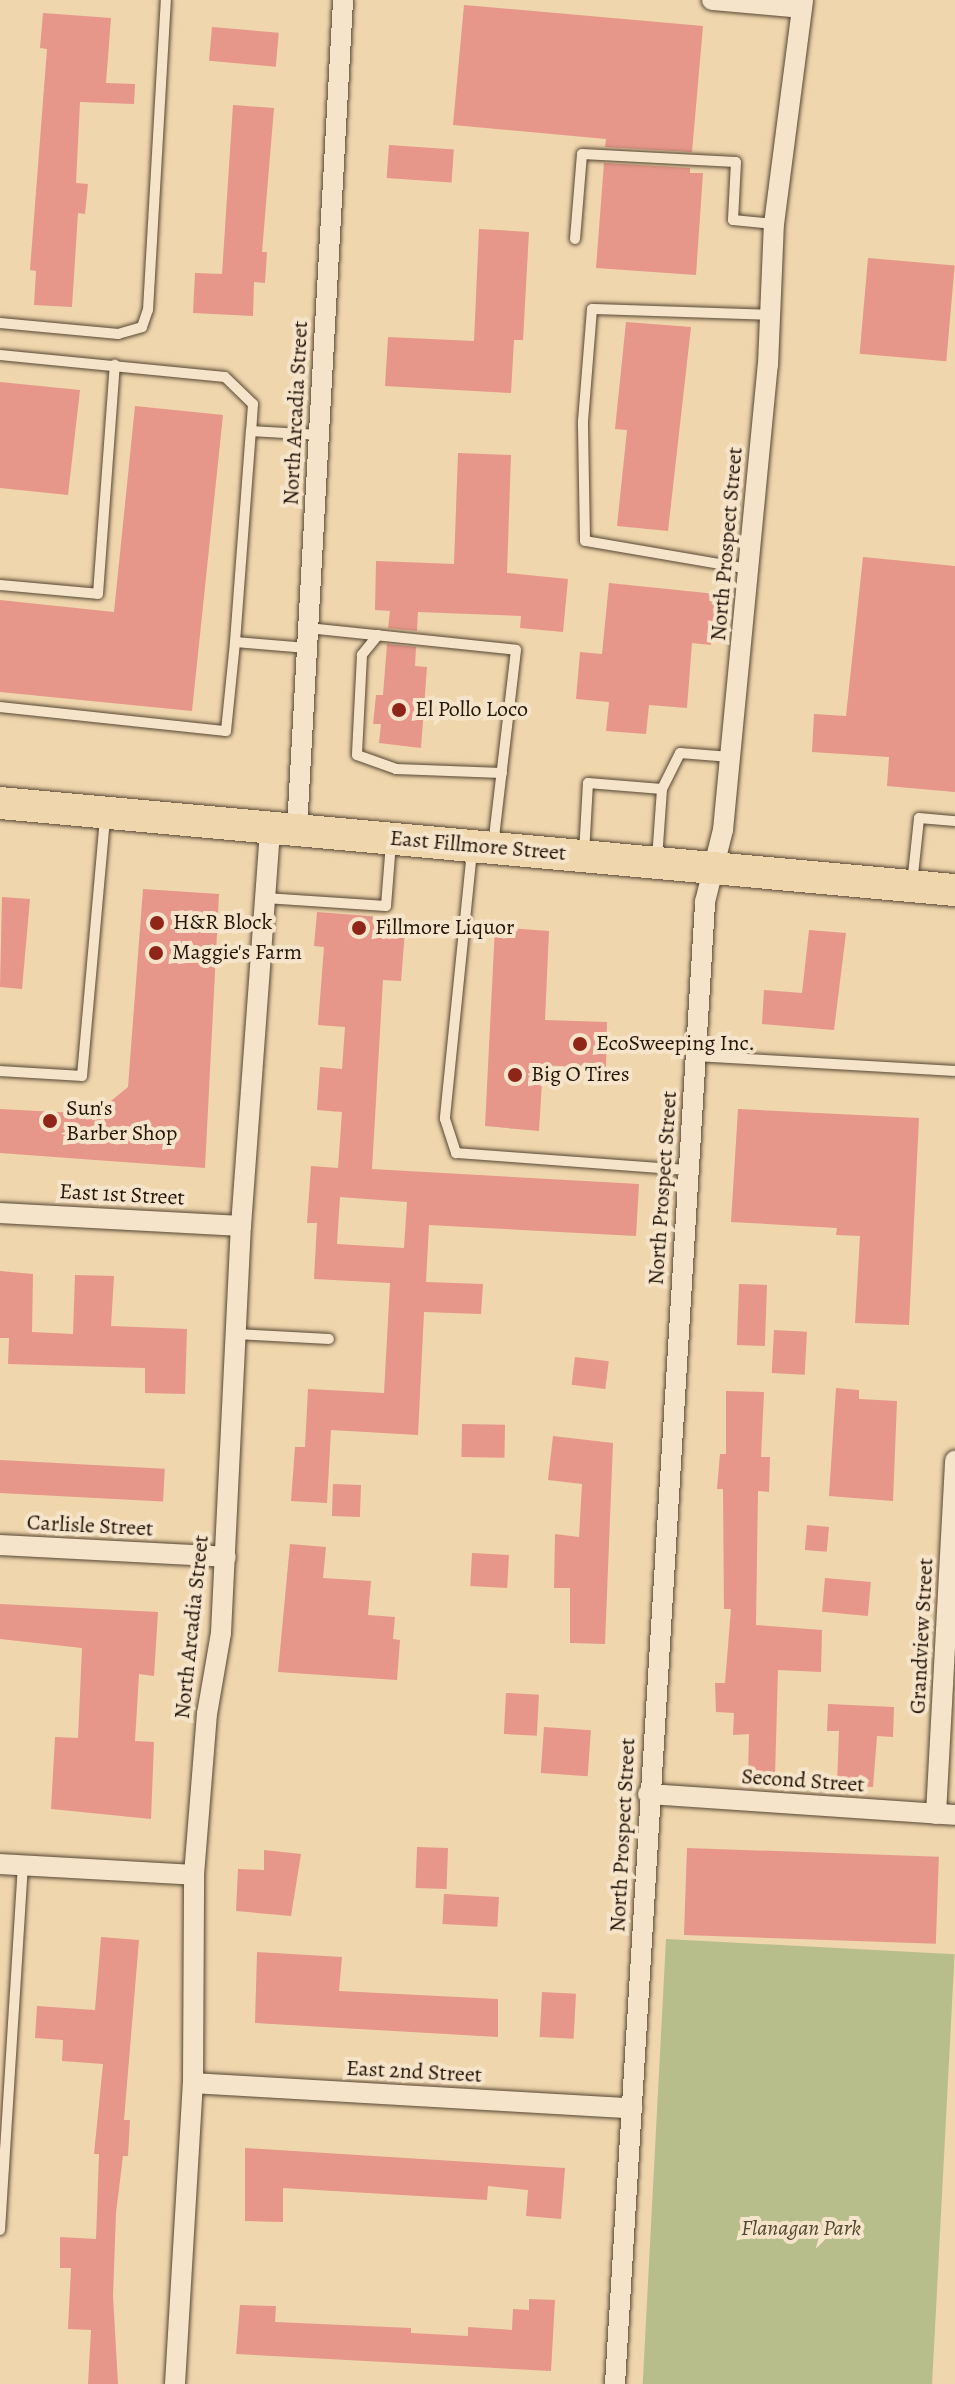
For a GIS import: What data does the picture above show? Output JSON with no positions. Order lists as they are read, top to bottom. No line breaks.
{"streets":{"main road":["East Fillmore Street"],"street":["North Arcadia Street","North Prospect Street","East 1st Street","Carlisle Street","Grandview Street","Second Street","East 2nd Street"]},"crossings":[["North Arcadia Street","East Fillmore Street"],["North Arcadia Street","East 1st Street"],["North Arcadia Street","Carlisle Street"],["North Arcadia Street","East 2nd Street"],["North Prospect Street","East Fillmore Street"],["North Prospect Street","Second Street"],["North Prospect Street","East 2nd Street"],["Grandview Street","Second Street"]],"parks":["Flanagan Park"],"places":["El Pollo Loco","H&R Block","Fillmore Liquor","Maggie's Farm","EcoSweeping Inc.","Big O Tires","Sun's Barber Shop"]}
